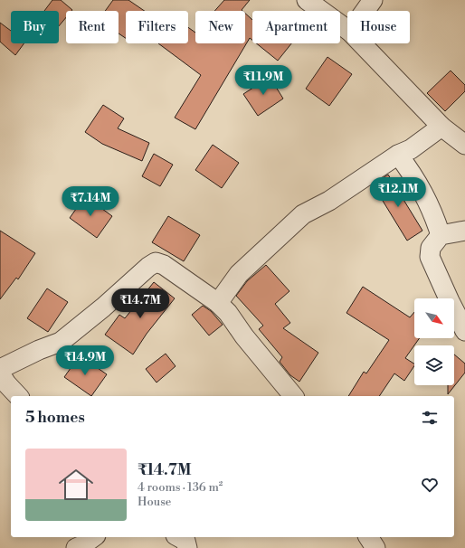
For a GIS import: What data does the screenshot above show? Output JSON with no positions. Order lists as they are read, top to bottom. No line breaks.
{"north":"bottom right","page":{"chip":["Buy","Rent","Filters","New","Apartment","House"],"price":["₹11.9M","₹12.1M","₹7.14M","₹14.7M","₹14.9M"],"heading":"5 homes","list":[{"name":"₹14.7M","note":"4 rooms · 136 m² · House"}]}}
